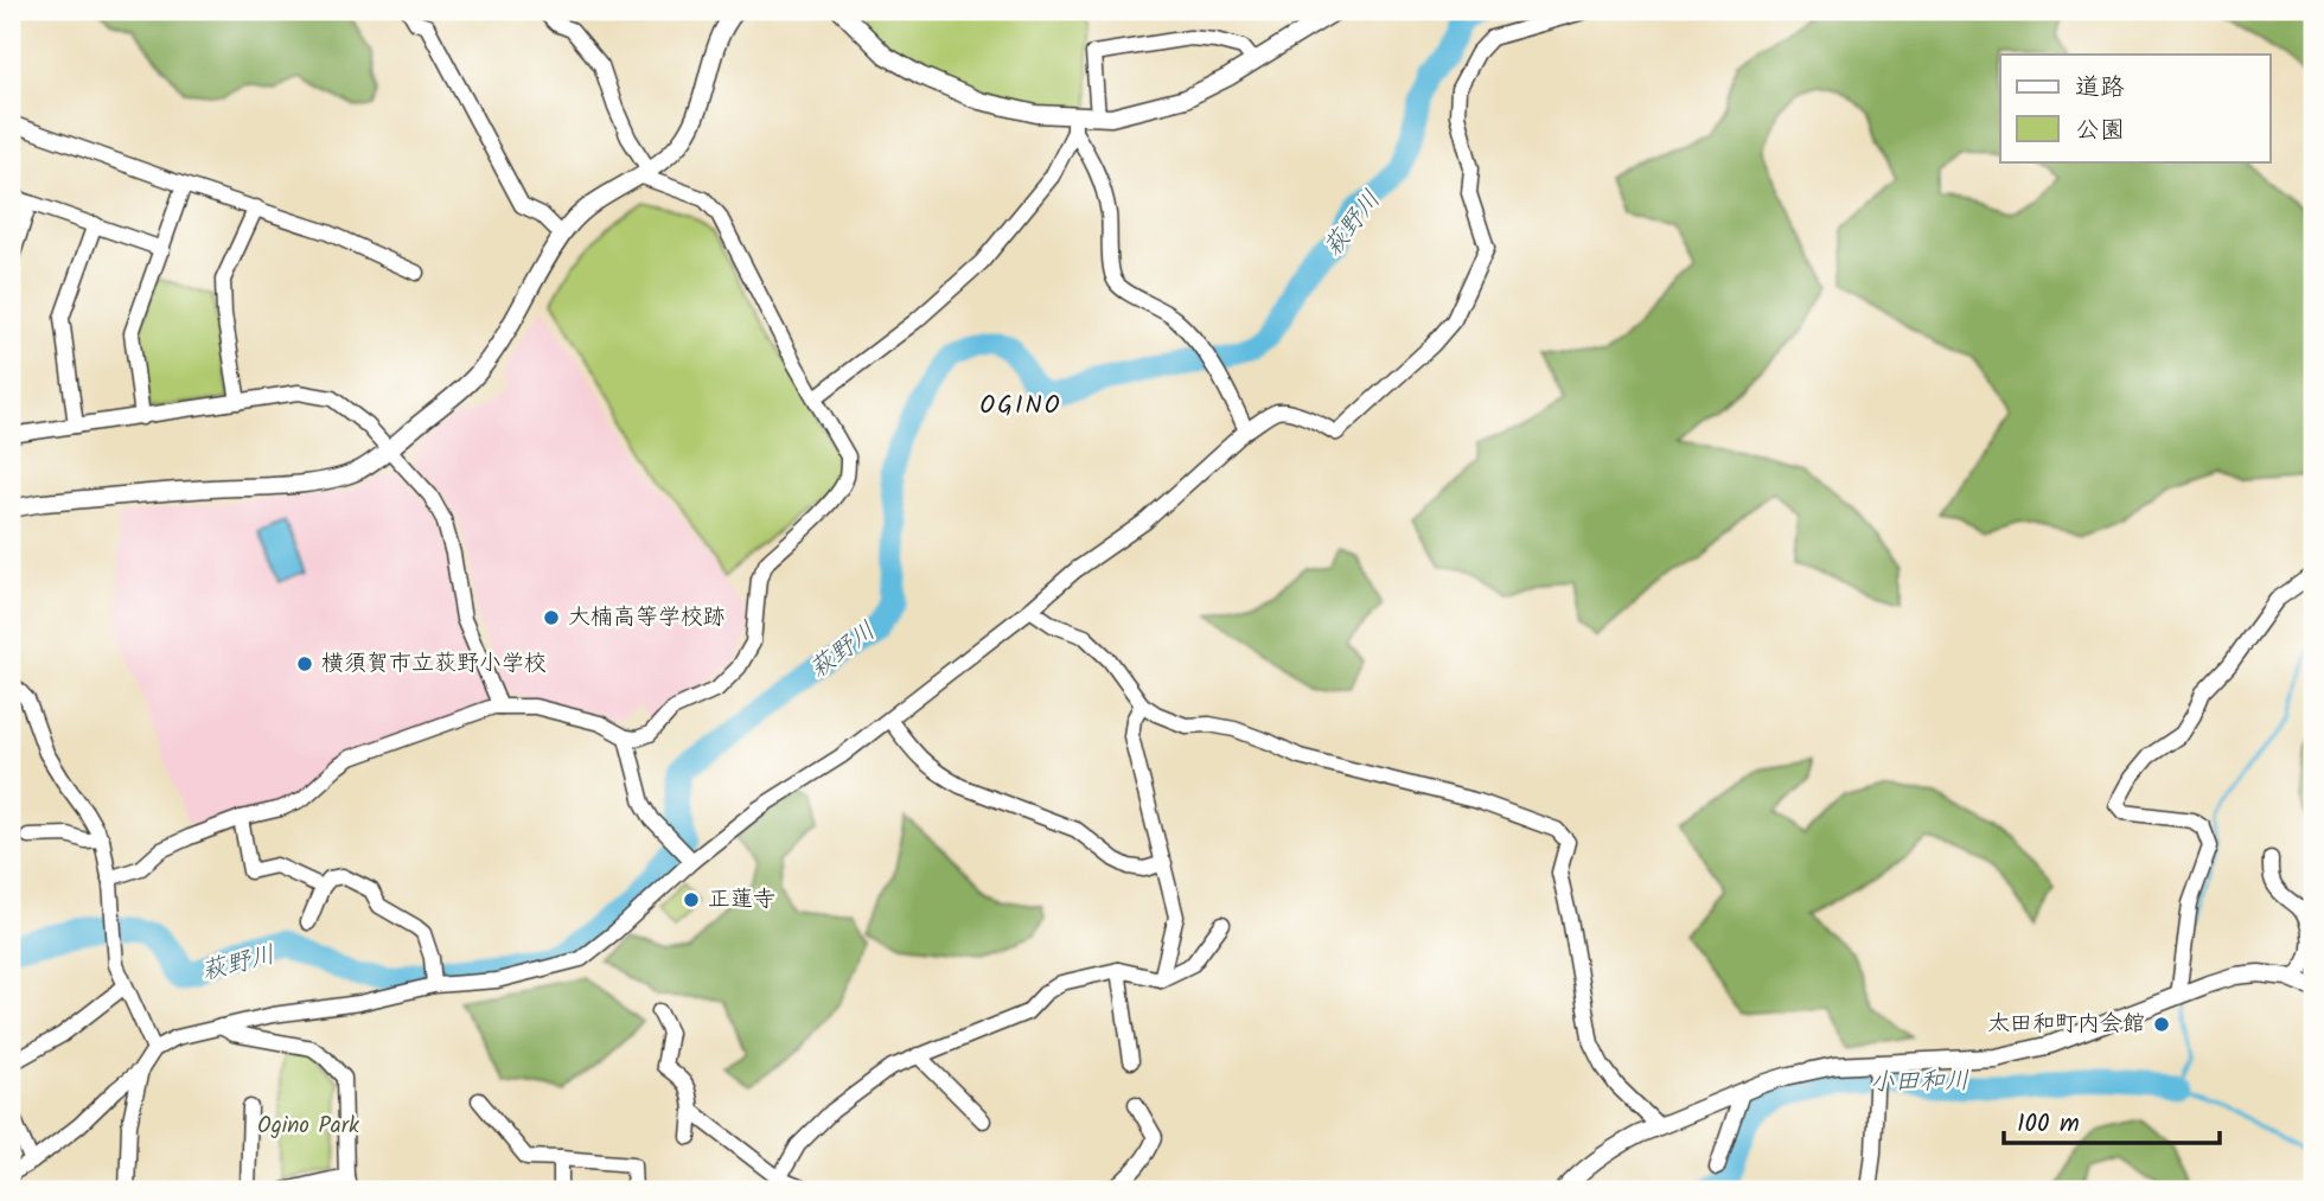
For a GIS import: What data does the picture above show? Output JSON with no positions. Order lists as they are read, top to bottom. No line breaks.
{"districts":["OGINO"],"water":["萩野川","小田和川"],"parks":["Ogino Park"],"places":["大楠高等学校跡","横須賀市立荻野小学校","正蓮寺","太田和町内会館"],"legend":["道路","公園"],"scale_bar":"100 m"}
